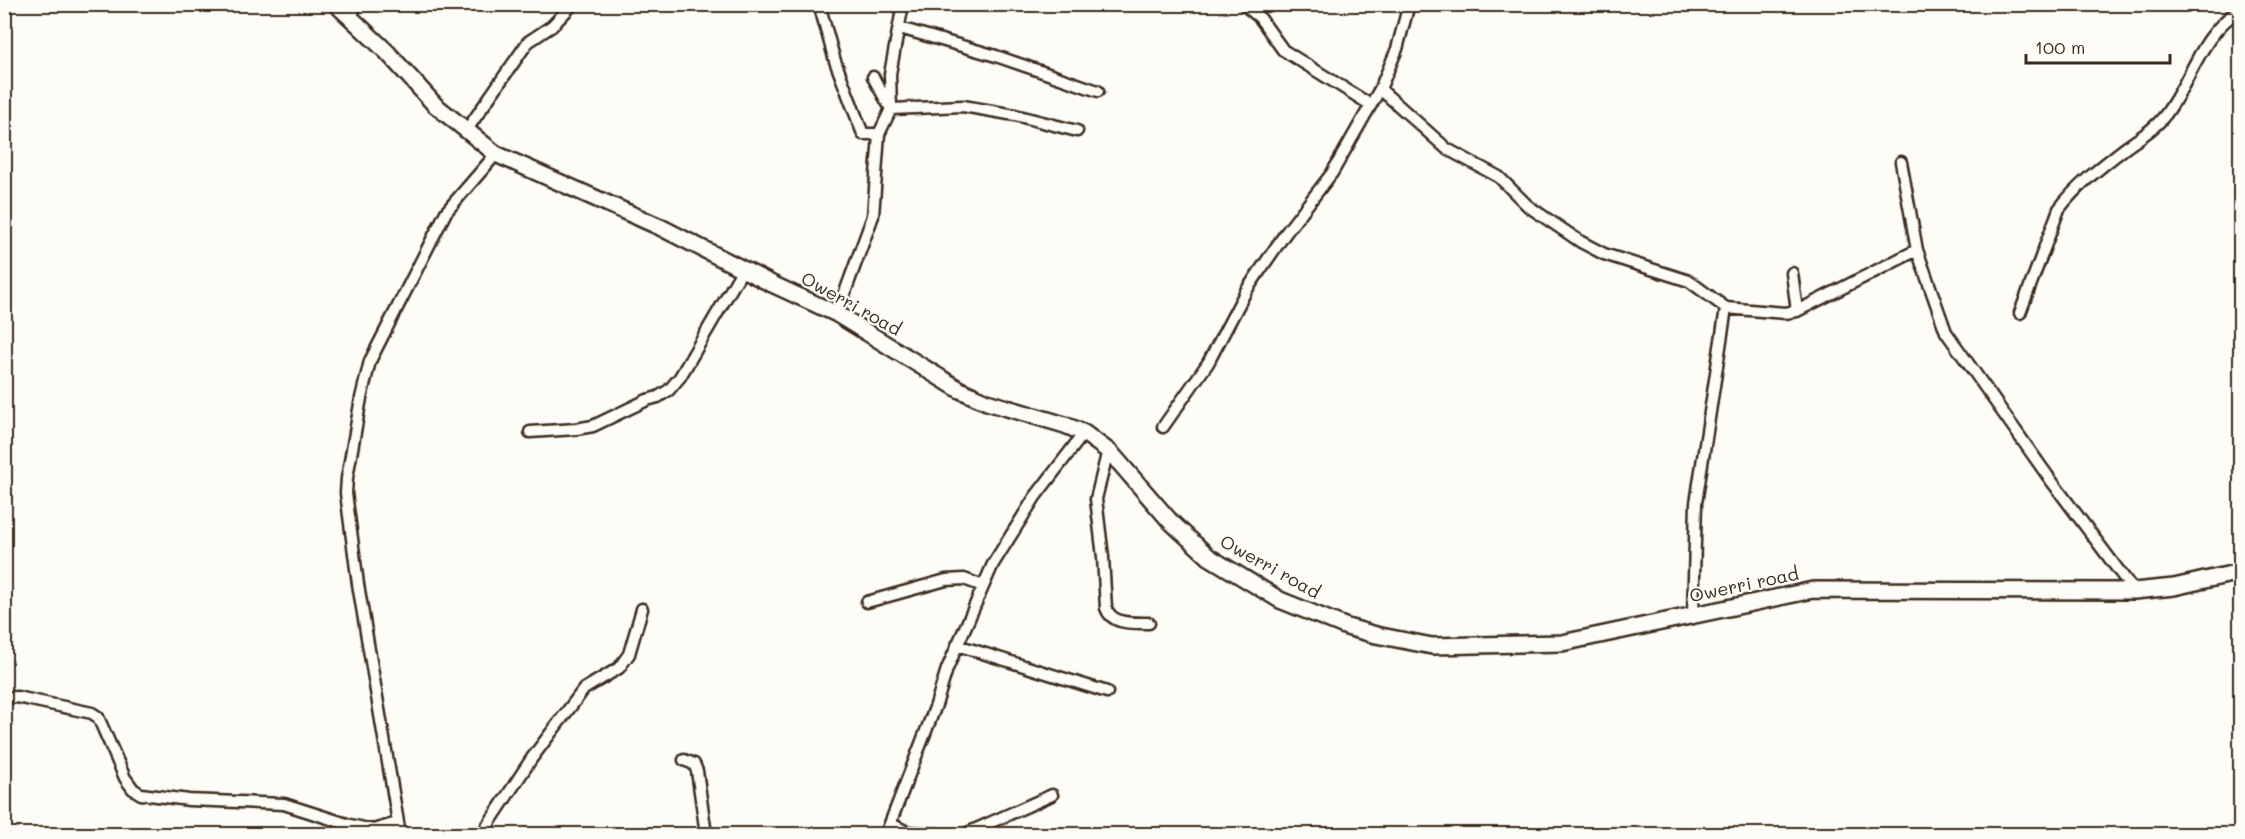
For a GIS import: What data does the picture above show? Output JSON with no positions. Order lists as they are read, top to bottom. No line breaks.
{"streets":{"main road":["Owerri road"]},"scale_bar":"100 m"}
